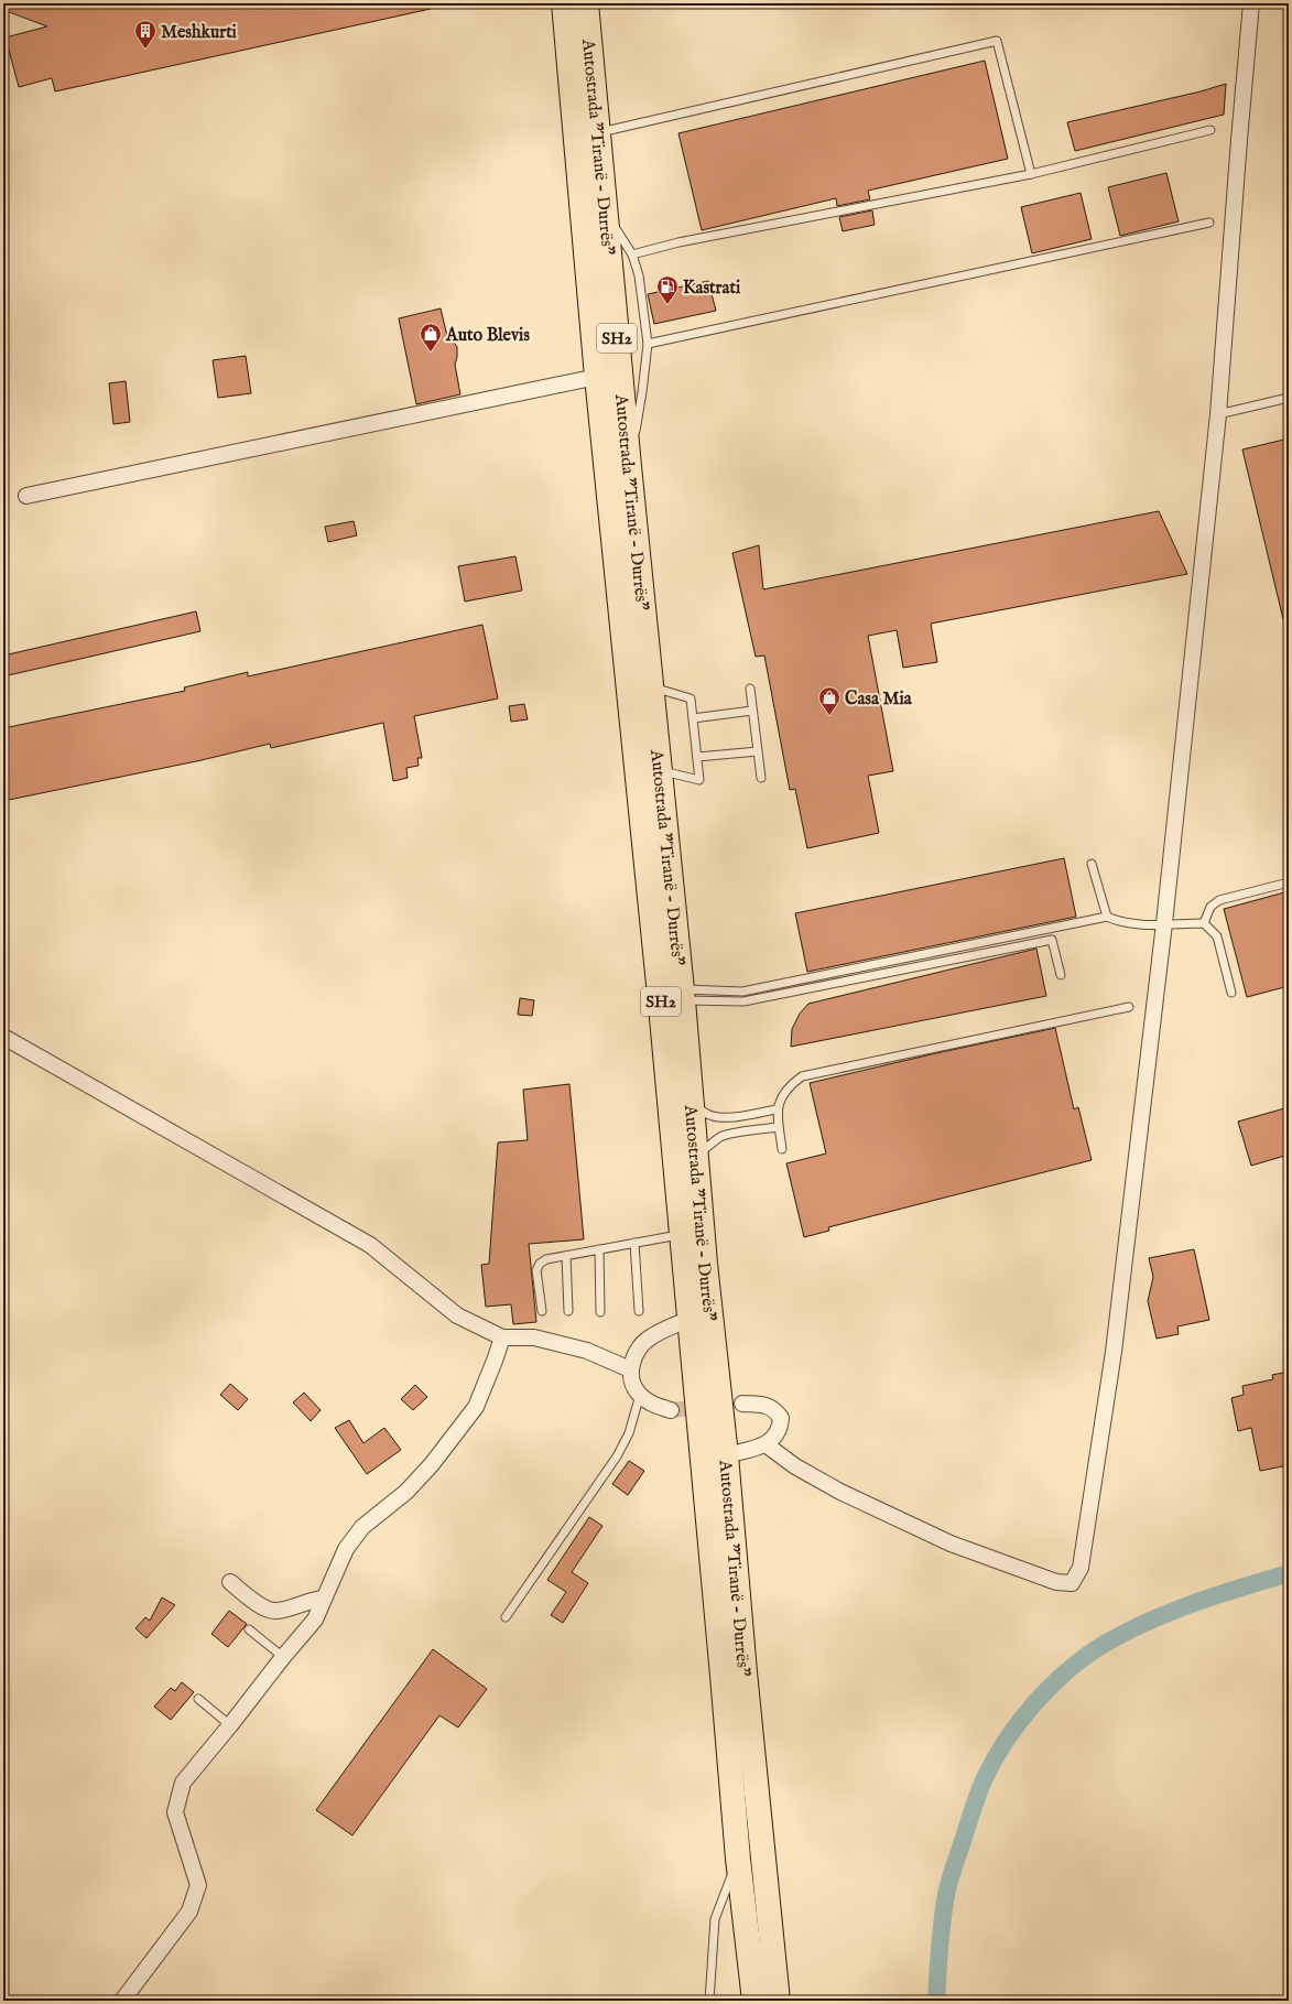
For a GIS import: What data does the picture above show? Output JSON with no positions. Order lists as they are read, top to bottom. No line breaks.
{"streets":{"highway":["Autostrada \"Tiranë - Durrës\"","SH2"]},"places":{"building":["Meshkurti"],"fuel station":["Kastrati"],"shop":["Auto Blevis","Casa Mia"]}}
